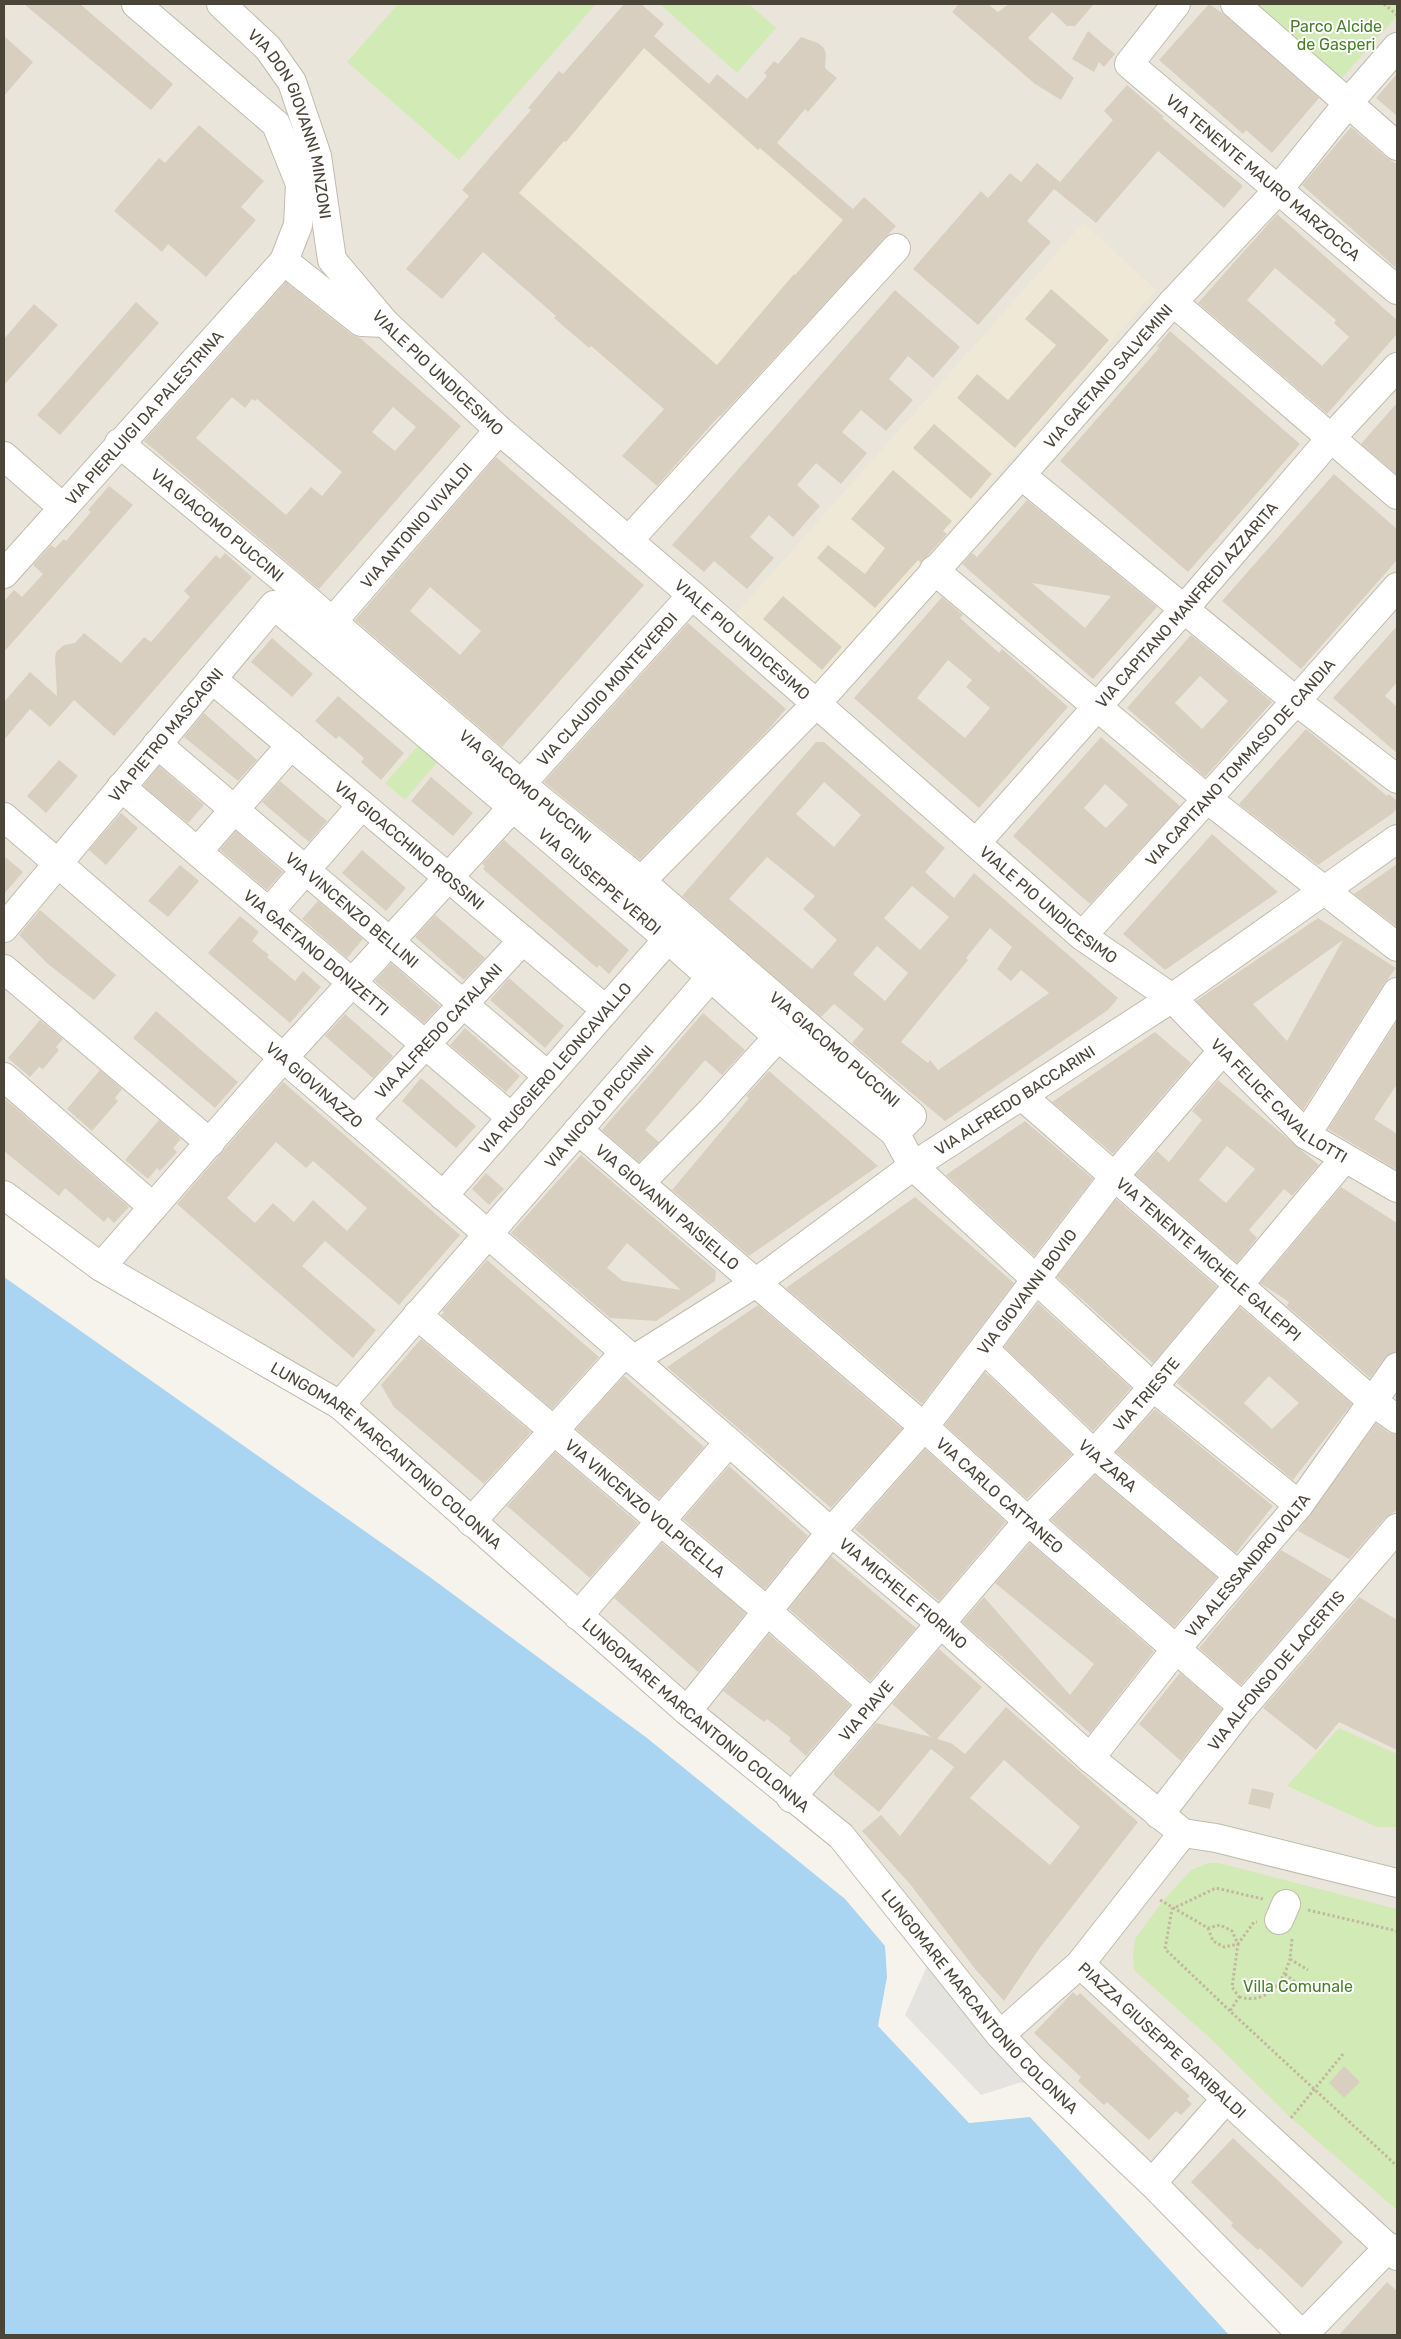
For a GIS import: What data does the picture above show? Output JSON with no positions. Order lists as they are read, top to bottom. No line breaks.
{"streets":{"street":["VIA DON GIOVANNI MINZONI","VIA TENENTE MAURO MARZOCCA","VIALE PIO UNDICESIMO","VIA GAETANO SALVEMINI","VIA PIERLUIGI DA PALESTRINA","VIA GIACOMO PUCCINI","VIA ANTONIO VIVALDI","VIA CAPITANO MANFREDI AZZARITA","VIA CLAUDIO MONTEVERDI","VIA PIETRO MASCAGNI","VIA CAPITANO TOMMASO DE CANDIA","VIA GIOACCHINO ROSSINI","VIA GIUSEPPE VERDI","VIA VINCENZO BELLINI","VIA GAETANO DONIZETTI","VIA ALFREDO CATALANI","VIA RUGGIERO LEONCAVALLO","VIA GIOVINAZZO","VIA FELICE CAVALLOTTI","VIA ALFREDO BACCARINI","VIA NICOLÒ PICCINNI","VIA GIOVANNI PAISIELLO","VIA TENENTE MICHELE GALEPPI","VIA GIOVANNI BOVIO","VIA TRIESTE","LUNGOMARE MARCANTONIO COLONNA","VIA ZARA","VIA CARLO CATTANEO","VIA VINCENZO VOLPICELLA","VIA ALESSANDRO VOLTA","VIA MICHELE FIORINO","VIA ALFONSO DE LACERTIS","VIA PIAVE","PIAZZA GIUSEPPE GARIBALDI"]},"crossings":[["VIA DON GIOVANNI MINZONI","VIALE PIO UNDICESIMO"],["VIA DON GIOVANNI MINZONI","VIA PIERLUIGI DA PALESTRINA"],["VIA TENENTE MAURO MARZOCCA","VIA GAETANO SALVEMINI"],["VIALE PIO UNDICESIMO","VIA GAETANO SALVEMINI"],["VIALE PIO UNDICESIMO","VIA ANTONIO VIVALDI"],["VIALE PIO UNDICESIMO","VIA CAPITANO MANFREDI AZZARITA"],["VIALE PIO UNDICESIMO","VIA CLAUDIO MONTEVERDI"],["VIALE PIO UNDICESIMO","VIA CAPITANO TOMMASO DE CANDIA"],["VIALE PIO UNDICESIMO","VIA FELICE CAVALLOTTI"],["VIALE PIO UNDICESIMO","VIA ALFREDO BACCARINI"],["VIA GAETANO SALVEMINI","VIA GIACOMO PUCCINI"],["VIA PIERLUIGI DA PALESTRINA","VIA GIACOMO PUCCINI"],["VIA GIACOMO PUCCINI","VIA ANTONIO VIVALDI"],["VIA GIACOMO PUCCINI","VIA CLAUDIO MONTEVERDI"],["VIA GIACOMO PUCCINI","VIA GIUSEPPE VERDI"],["VIA CLAUDIO MONTEVERDI","VIA GIOACCHINO ROSSINI"],["VIA CLAUDIO MONTEVERDI","VIA GIUSEPPE VERDI"],["VIA CLAUDIO MONTEVERDI","VIA VINCENZO BELLINI"],["VIA CLAUDIO MONTEVERDI","VIA GAETANO DONIZETTI"],["VIA CLAUDIO MONTEVERDI","VIA GIOVINAZZO"],["VIA CLAUDIO MONTEVERDI","LUNGOMARE MARCANTONIO COLONNA"],["VIA PIETRO MASCAGNI","VIA GIOACCHINO ROSSINI"],["VIA PIETRO MASCAGNI","VIA GIUSEPPE VERDI"],["VIA PIETRO MASCAGNI","VIA VINCENZO BELLINI"],["VIA PIETRO MASCAGNI","VIA GAETANO DONIZETTI"],["VIA PIETRO MASCAGNI","VIA GIOVINAZZO"],["VIA GIOACCHINO ROSSINI","VIA ALFREDO CATALANI"],["VIA GIOACCHINO ROSSINI","VIA RUGGIERO LEONCAVALLO"],["VIA GIUSEPPE VERDI","VIA RUGGIERO LEONCAVALLO"],["VIA GIUSEPPE VERDI","VIA ALFREDO BACCARINI"],["VIA GIUSEPPE VERDI","VIA NICOLÒ PICCINNI"],["VIA GIUSEPPE VERDI","VIA GIOVANNI BOVIO"],["VIA GIUSEPPE VERDI","VIA TRIESTE"],["VIA GIUSEPPE VERDI","VIA ALESSANDRO VOLTA"],["VIA VINCENZO BELLINI","VIA ALFREDO CATALANI"],["VIA VINCENZO BELLINI","VIA RUGGIERO LEONCAVALLO"],["VIA GAETANO DONIZETTI","VIA ALFREDO CATALANI"],["VIA GAETANO DONIZETTI","VIA RUGGIERO LEONCAVALLO"],["VIA ALFREDO CATALANI","VIA GIOVINAZZO"],["VIA RUGGIERO LEONCAVALLO","VIA GIOVINAZZO"],["VIA GIOVINAZZO","VIA ALFREDO BACCARINI"],["VIA GIOVINAZZO","VIA NICOLÒ PICCINNI"],["VIA GIOVINAZZO","VIA MICHELE FIORINO"],["VIA FELICE CAVALLOTTI","VIA ALFREDO BACCARINI"],["VIA FELICE CAVALLOTTI","VIA GIOVANNI BOVIO"],["VIA FELICE CAVALLOTTI","VIA TRIESTE"],["VIA ALFREDO BACCARINI","VIA GIOVANNI PAISIELLO"],["VIA ALFREDO BACCARINI","VIA TENENTE MICHELE GALEPPI"],["VIA ALFREDO BACCARINI","LUNGOMARE MARCANTONIO COLONNA"],["VIA ALFREDO BACCARINI","VIA CARLO CATTANEO"],["VIA ALFREDO BACCARINI","VIA VINCENZO VOLPICELLA"],["VIA ALFREDO BACCARINI","VIA MICHELE FIORINO"],["VIA NICOLÒ PICCINNI","VIA GIOVANNI PAISIELLO"],["VIA NICOLÒ PICCINNI","LUNGOMARE MARCANTONIO COLONNA"],["VIA NICOLÒ PICCINNI","VIA VINCENZO VOLPICELLA"],["VIA GIOVANNI PAISIELLO","VIA CARLO CATTANEO"],["VIA TENENTE MICHELE GALEPPI","VIA GIOVANNI BOVIO"],["VIA TENENTE MICHELE GALEPPI","VIA TRIESTE"],["VIA TENENTE MICHELE GALEPPI","VIA ALESSANDRO VOLTA"],["VIA GIOVANNI BOVIO","LUNGOMARE MARCANTONIO COLONNA"],["VIA GIOVANNI BOVIO","VIA ZARA"],["VIA GIOVANNI BOVIO","VIA CARLO CATTANEO"],["VIA GIOVANNI BOVIO","VIA VINCENZO VOLPICELLA"],["VIA GIOVANNI BOVIO","VIA MICHELE FIORINO"],["VIA TRIESTE","VIA ZARA"],["VIA TRIESTE","VIA CARLO CATTANEO"],["VIA TRIESTE","VIA MICHELE FIORINO"],["VIA TRIESTE","VIA PIAVE"],["LUNGOMARE MARCANTONIO COLONNA","VIA PIAVE"],["VIA ZARA","VIA ALESSANDRO VOLTA"],["VIA CARLO CATTANEO","VIA ALESSANDRO VOLTA"],["VIA CARLO CATTANEO","VIA ALFONSO DE LACERTIS"],["VIA VINCENZO VOLPICELLA","VIA PIAVE"],["VIA ALESSANDRO VOLTA","VIA MICHELE FIORINO"],["VIA MICHELE FIORINO","VIA ALFONSO DE LACERTIS"],["VIA MICHELE FIORINO","VIA PIAVE"],["VIA MICHELE FIORINO","PIAZZA GIUSEPPE GARIBALDI"]],"parks":["Parco Alcide de Gasperi","Villa Comunale"]}
